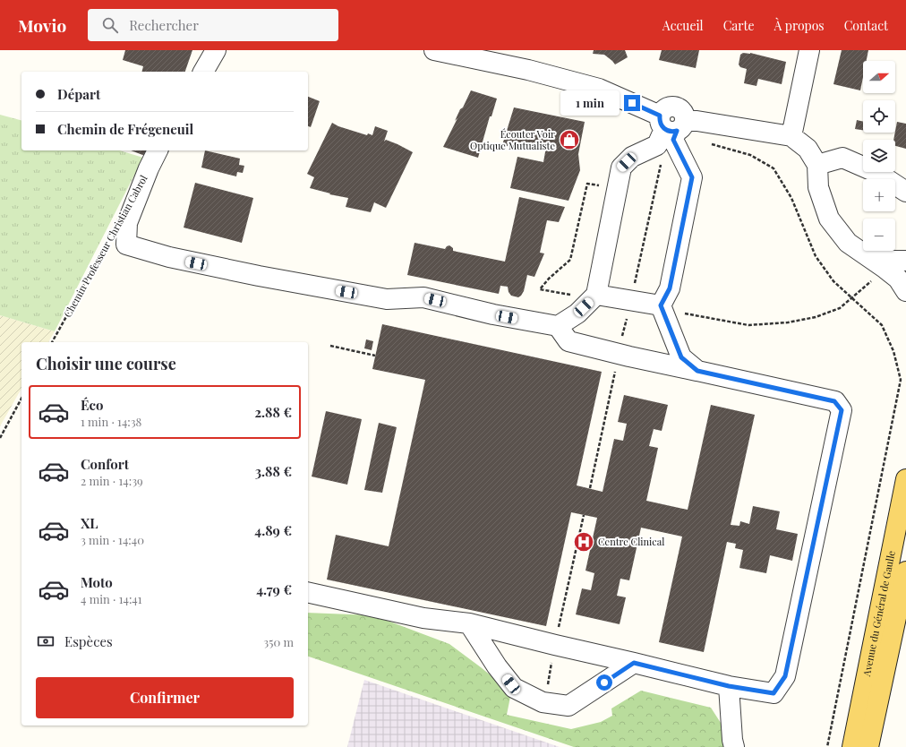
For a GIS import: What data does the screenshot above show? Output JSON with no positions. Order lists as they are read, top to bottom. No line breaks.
{"streets":{"main road":["Avenue du Général de Gaulle"],"street":["Chemin Professeur Christian Cabrol"]},"places":{"shop":["Écouter Voir Optique Mutualiste"],"hospital":["Centre Clinical"]},"north":"right","page":{"header":"Movio","search":"Rechercher","nav":["Accueil","Carte","À propos","Contact"],"map_buttons":["+","−"],"banner":["Départ","Chemin de Frégeneuil"],"bubble":"1 min","heading":"Choisir une course","list":[{"name":"Éco","note":"1 min · 14:38","value":"2.88 €"},{"name":"Confort","note":"2 min · 14:39","value":"3.88 €"},{"name":"XL","note":"3 min · 14:40","value":"4.89 €"},{"name":"Moto","note":"4 min · 14:41","value":"4.79 €"}],"pay":["Espèces","350 m"],"buttons":"Confirmer"}}
